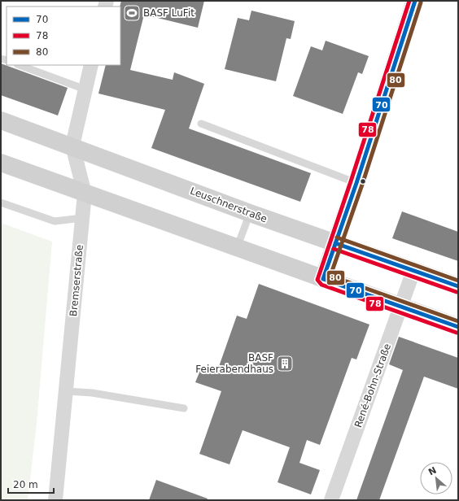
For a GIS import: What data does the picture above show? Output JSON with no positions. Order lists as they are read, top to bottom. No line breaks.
{"streets":{"street":["Leuschnerstraße","Bremserstraße","René-Bohn-Straße"]},"crossings":[["Leuschnerstraße","Bremserstraße"],["Leuschnerstraße","René-Bohn-Straße"]],"places":{"sports":["BASF LuFit"],"building":["BASF Feierabendhaus"]},"lines":["transit line 70","transit line 78","transit line 80"],"legend":["70","78","80"],"scale_bar":"20 m","north":"top left"}
